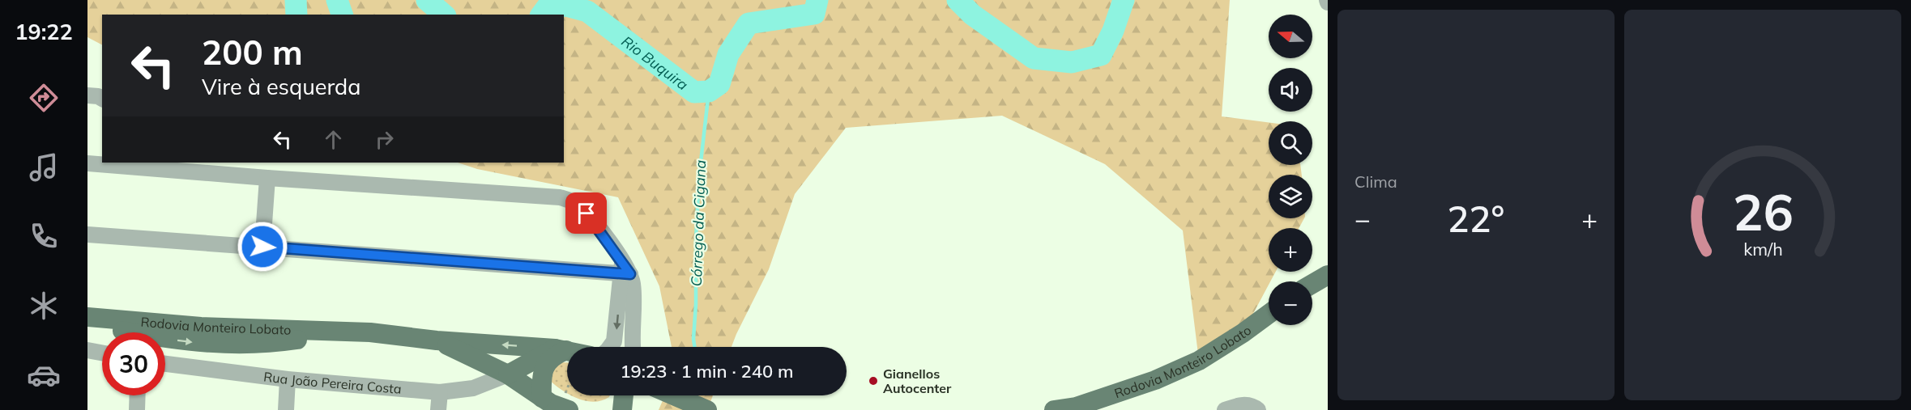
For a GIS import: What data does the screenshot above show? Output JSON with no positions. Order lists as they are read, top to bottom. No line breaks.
{"streets":{"main road":["Rodovia Monteiro Lobato"],"street":["Rua João Pereira Costa"]},"crossings":[["Rodovia Monteiro Lobato","Rua João Pereira Costa"]],"water":["Rio Buquira","Córrego da Cigana"],"places":["Gianellos Autocenter"],"north":"left","page":{"tabs":"19:22","tile":"Clima","map_buttons":["+","−"],"turn":["200 m","Vire à esquerda"],"heat":["−","22°","+"],"limit":"30","trip":"19:23 · 1 min · 240 m","gauge":["26","km/h"]}}
